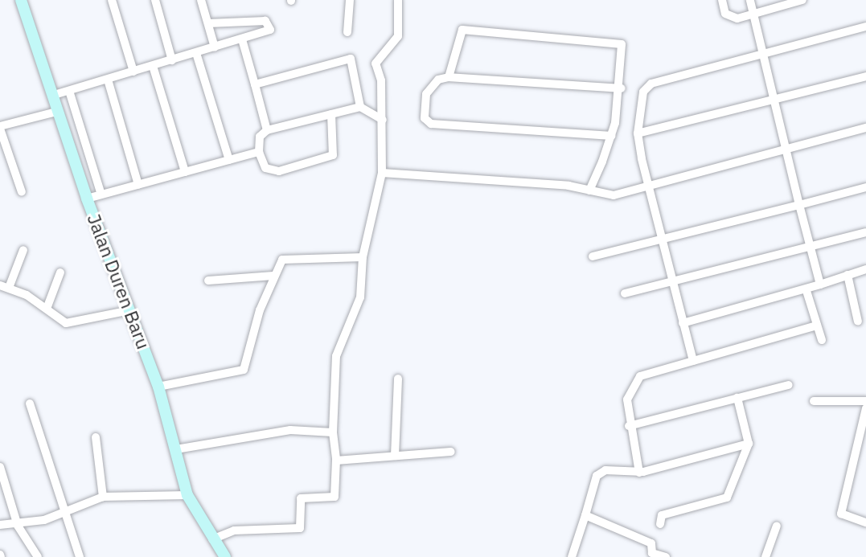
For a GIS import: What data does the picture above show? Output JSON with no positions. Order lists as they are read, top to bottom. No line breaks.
{"streets":{"street":["Jalan Duren Baru"]}}
